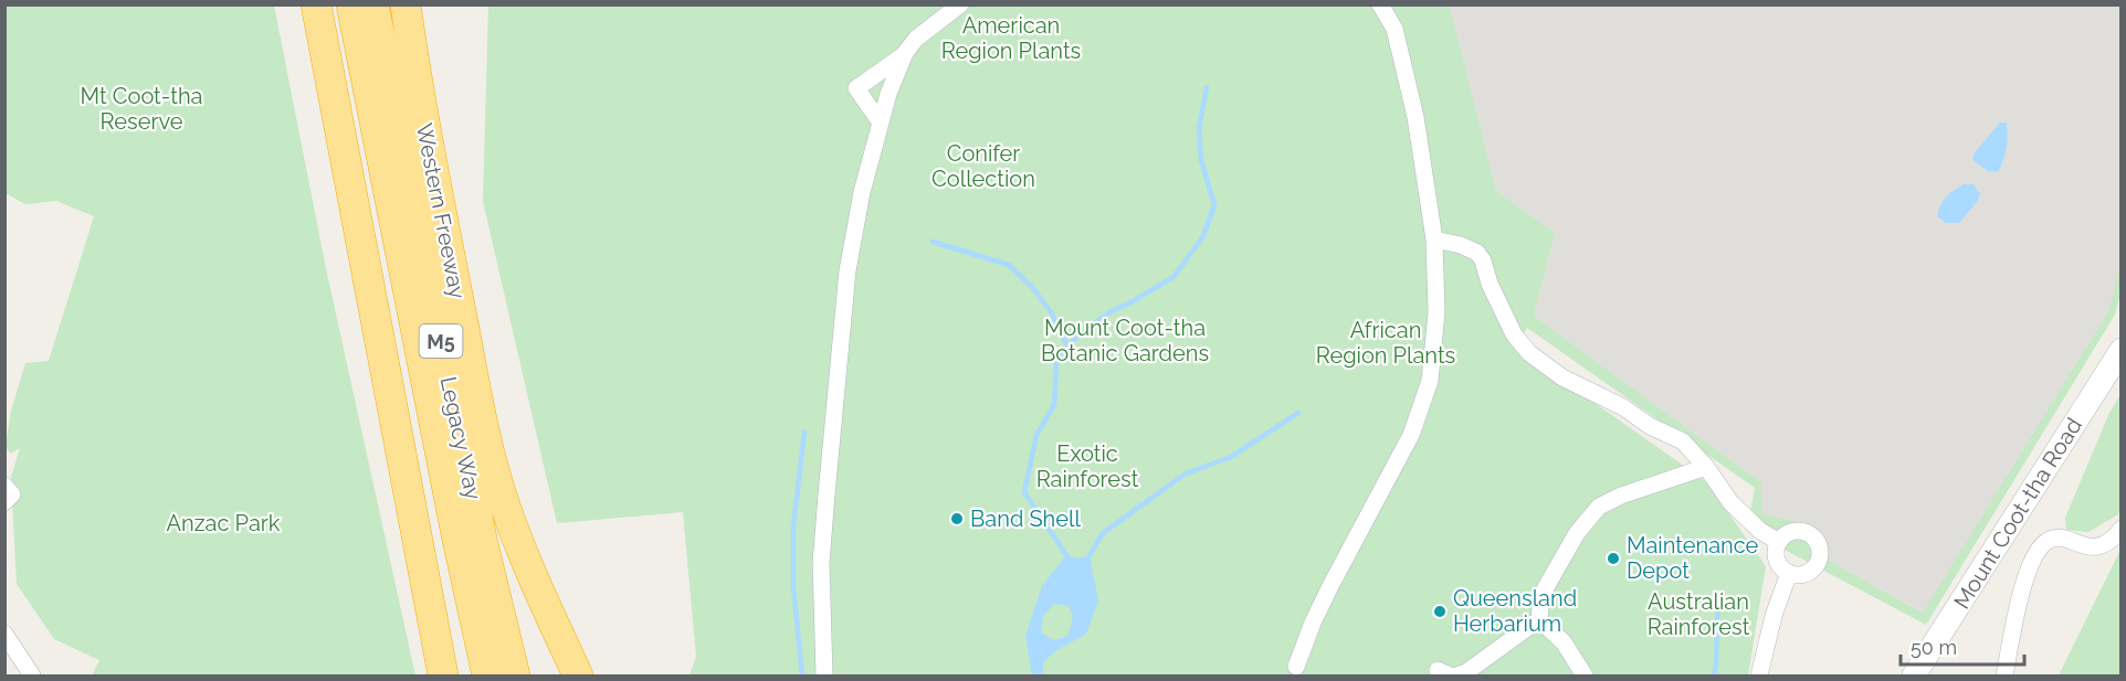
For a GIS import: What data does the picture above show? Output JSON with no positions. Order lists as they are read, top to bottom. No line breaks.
{"streets":{"highway":["Western Freeway","M5","Legacy Way"],"main road":["Mount Coot-tha Road"]},"parks":["American Region Plants","Mt Coot-tha Reserve","Conifer Collection","Mount Coot-tha Botanic Gardens","African Region Plants","Exotic Rainforest","Anzac Park","Australian Rainforest"],"places":["Band Shell","Maintenance Depot","Queensland Herbarium"],"scale_bar":"50 m"}
